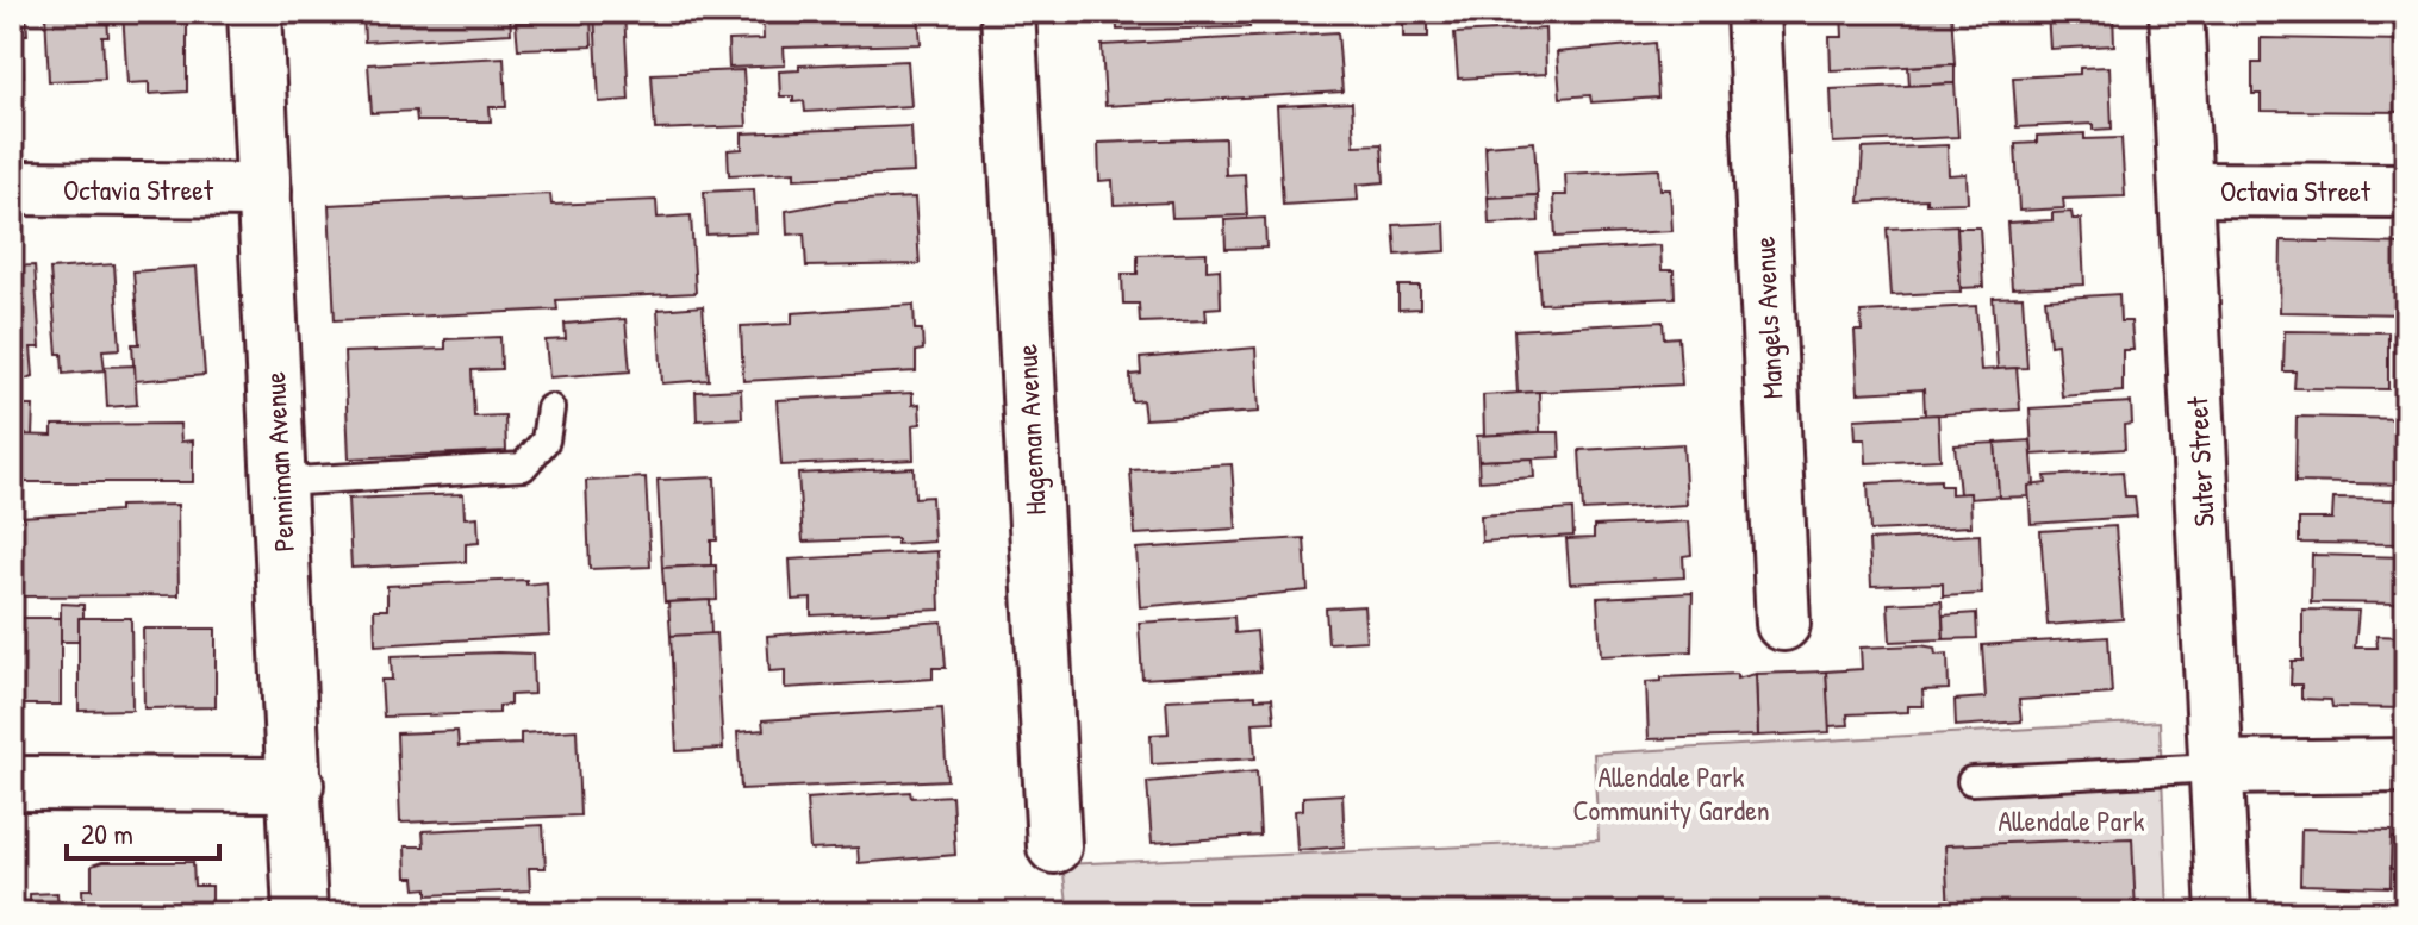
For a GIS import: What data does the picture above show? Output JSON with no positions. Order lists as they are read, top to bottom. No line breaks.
{"streets":{"street":["Octavia Street","Mangels Avenue","Hageman Avenue","Penniman Avenue","Suter Street"]},"crossings":[["Octavia Street","Penniman Avenue"],["Octavia Street","Suter Street"]],"parks":["Allendale Park Community Garden","Allendale Park"],"scale_bar":"20 m"}
